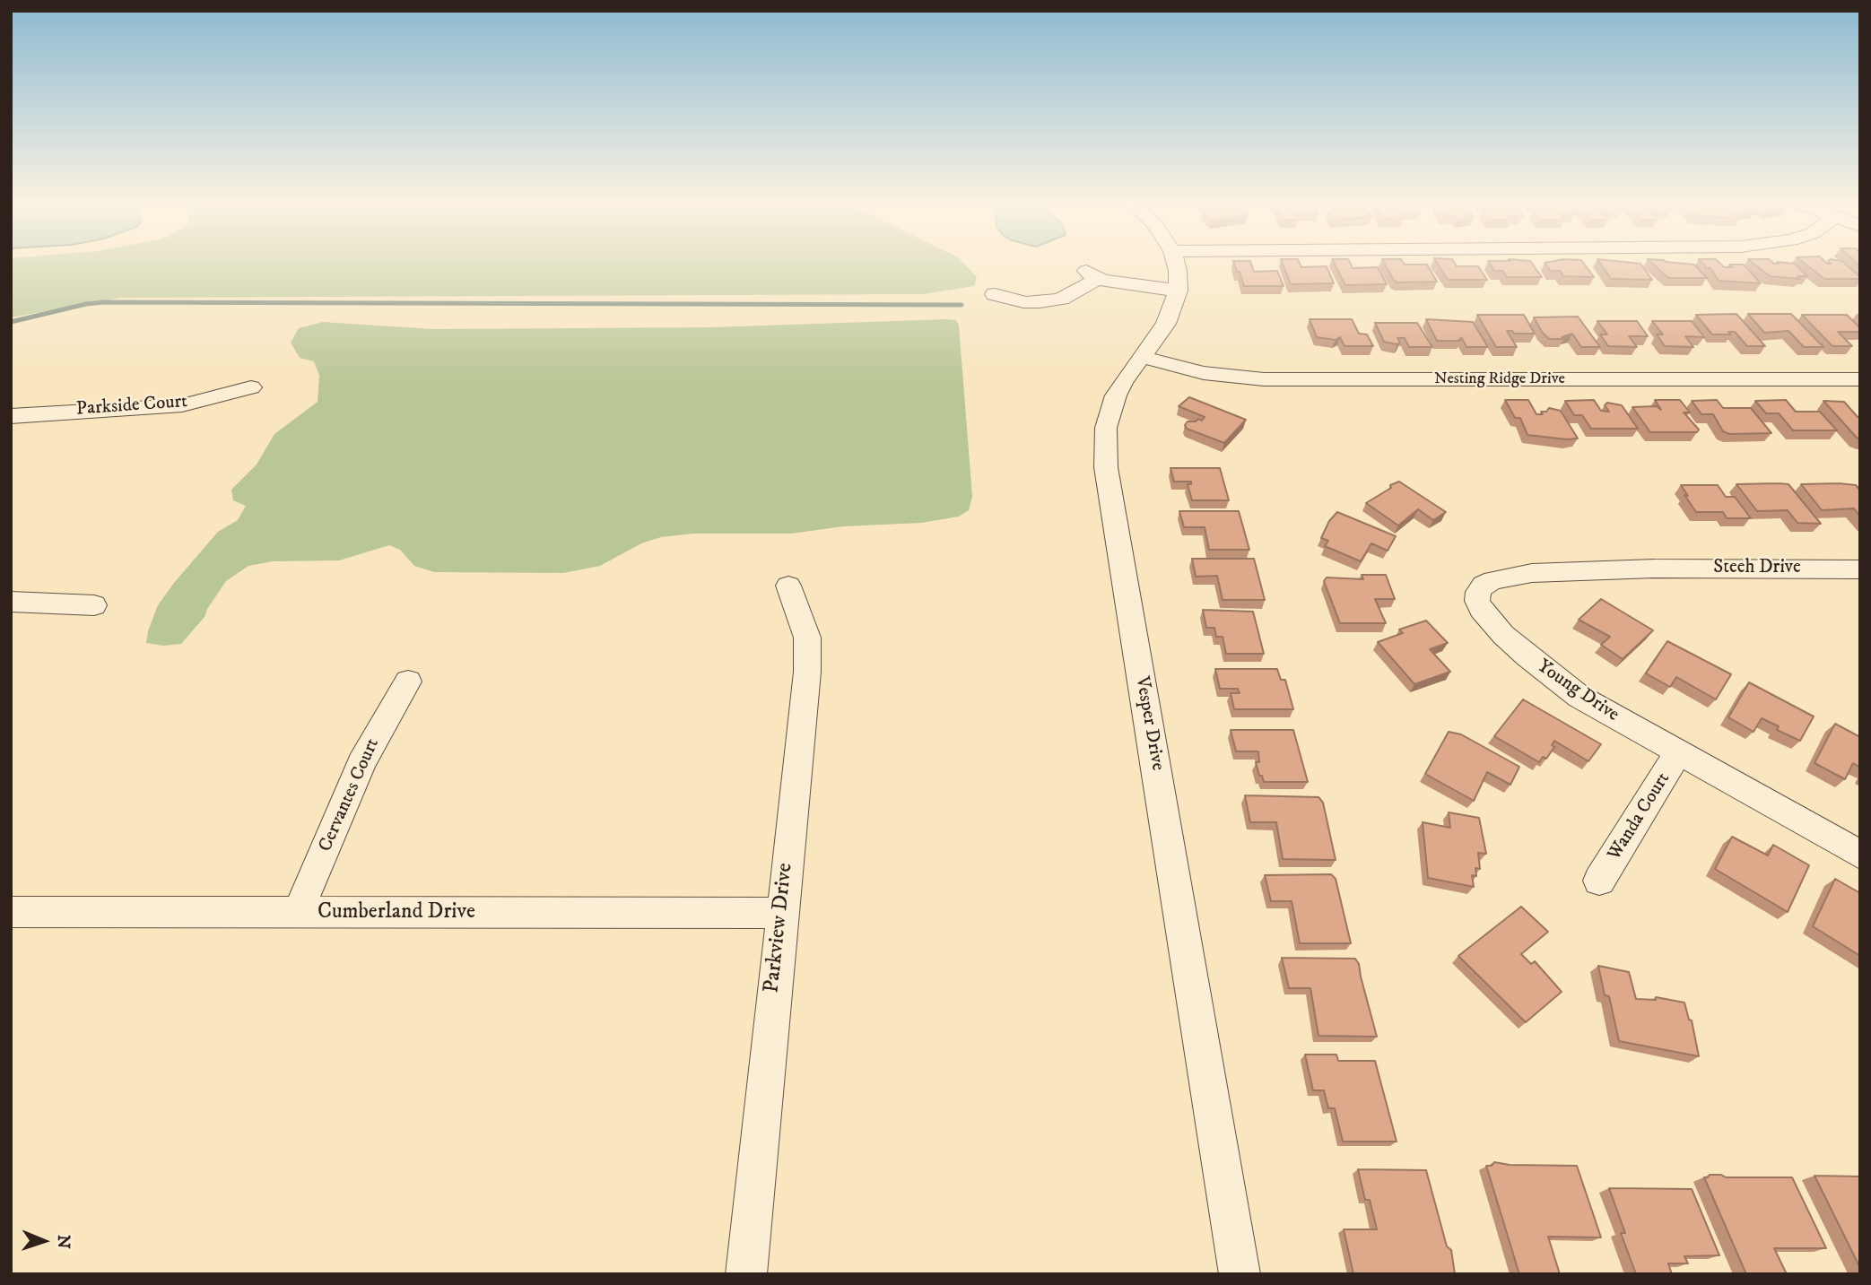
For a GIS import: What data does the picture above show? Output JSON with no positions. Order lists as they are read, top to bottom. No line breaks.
{"streets":{"street":["Nesting Ridge Drive","Parkside Court","Steeh Drive","Young Drive","Vesper Drive","Cervantes Court","Wanda Court","Cumberland Drive","Parkview Drive"]},"crossings":[["Nesting Ridge Drive","Vesper Drive"],["Steeh Drive","Young Drive"],["Young Drive","Wanda Court"],["Cervantes Court","Cumberland Drive"],["Cumberland Drive","Parkview Drive"]],"north":"right"}
